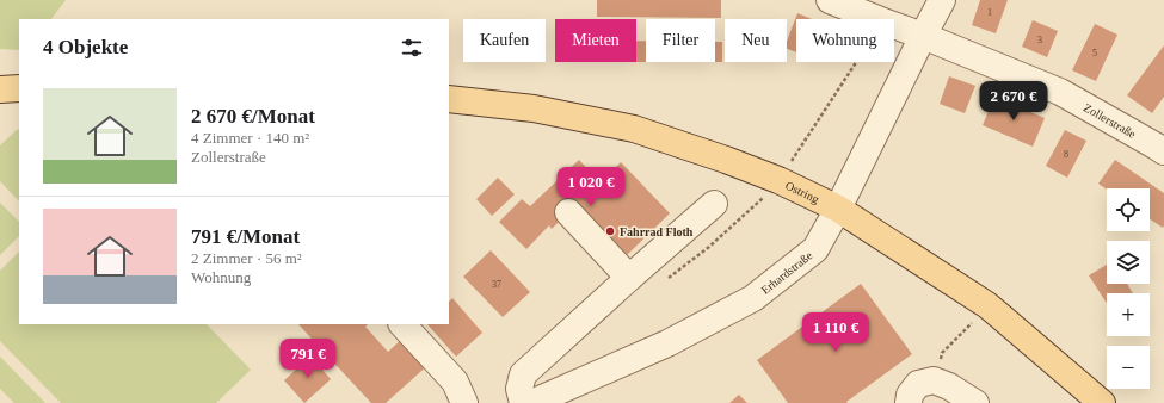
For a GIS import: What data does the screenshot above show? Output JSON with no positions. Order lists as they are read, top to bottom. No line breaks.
{"streets":{"main road":["Ostring"],"street":["Zollerstraße","Erhardstraße"]},"crossings":[["Zollerstraße","Erhardstraße"],["Ostring","Erhardstraße"]],"places":["Fahrrad Floth"],"house_numbers":["1","3","5","8","37"],"page":{"chip":["Kaufen","Mieten","Filter","Neu","Wohnung"],"heading":"4 Objekte","list":[{"name":"2 670 €/Monat","note":"4 Zimmer · 140 m² · Zollerstraße"},{"name":"791 €/Monat","note":"2 Zimmer · 56 m² · Wohnung"}],"price":["2 670 €","1 020 €","1 110 €","791 €"],"map_buttons":["+","−"]}}
